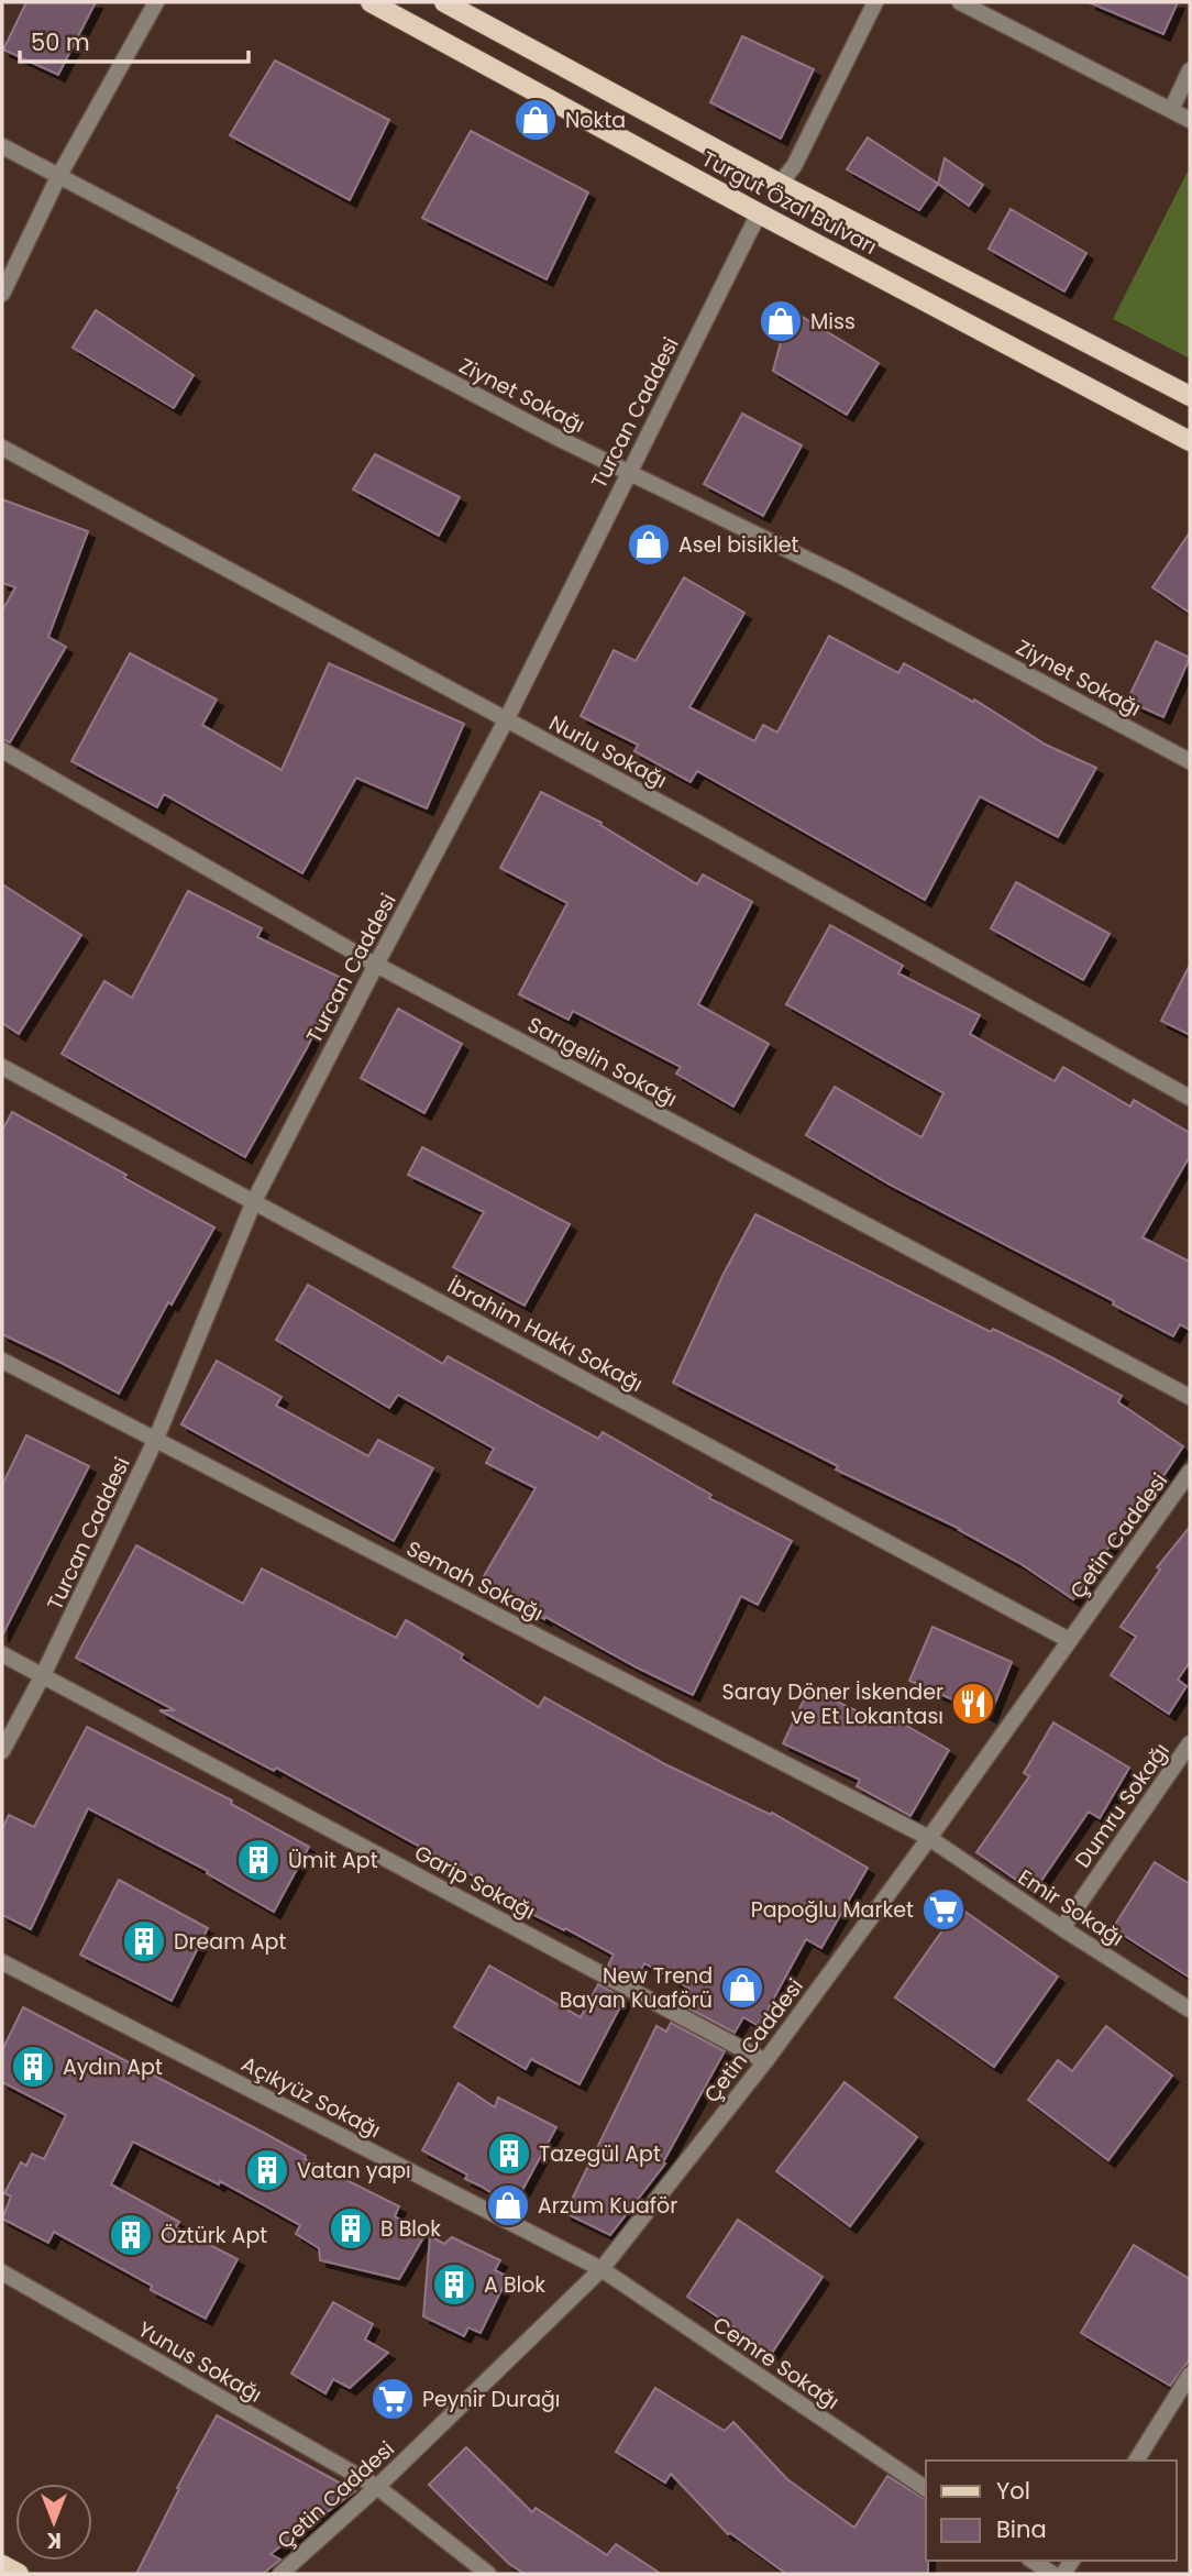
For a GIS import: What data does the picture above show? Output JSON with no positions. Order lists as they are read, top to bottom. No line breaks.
{"streets":{"main road":["Turgut Özal Bulvarı"],"street":["Ziynet Sokağı","Turcan Caddesi","Nurlu Sokağı","Sarıgelin Sokağı","İbrahim Hakkı Sokağı","Çetin Caddesi","Semah Sokağı","Dumru Sokağı","Garip Sokağı","Emir Sokağı","Açıkyüz Sokağı","Yunus Sokağı","Cemre Sokağı"]},"crossings":[["Turgut Özal Bulvarı","Turcan Caddesi"],["Ziynet Sokağı","Turcan Caddesi"],["Turcan Caddesi","Nurlu Sokağı"],["Turcan Caddesi","Sarıgelin Sokağı"],["Turcan Caddesi","İbrahim Hakkı Sokağı"],["Turcan Caddesi","Semah Sokağı"],["Turcan Caddesi","Garip Sokağı"],["İbrahim Hakkı Sokağı","Çetin Caddesi"],["Çetin Caddesi","Semah Sokağı"],["Çetin Caddesi","Garip Sokağı"],["Çetin Caddesi","Emir Sokağı"],["Çetin Caddesi","Açıkyüz Sokağı"],["Çetin Caddesi","Yunus Sokağı"],["Çetin Caddesi","Cemre Sokağı"],["Semah Sokağı","Emir Sokağı"],["Dumru Sokağı","Emir Sokağı"],["Açıkyüz Sokağı","Cemre Sokağı"]],"places":{"shop":["Nokta","Miss","Asel bisiklet","New Trend Bayan Kuaförü","Arzum Kuaför"],"restaurant":["Saray Döner İskender ve Et Lokantası"],"building":["Ümit Apt","Dream Apt","Aydın Apt","Tazegül Apt","Vatan yapı","B Blok","Öztürk Apt","A Blok"],"supermarket":["Papoğlu Market","Peynir Durağı"]},"legend":["Yol","Bina"],"scale_bar":"50 m","north":"bottom"}
